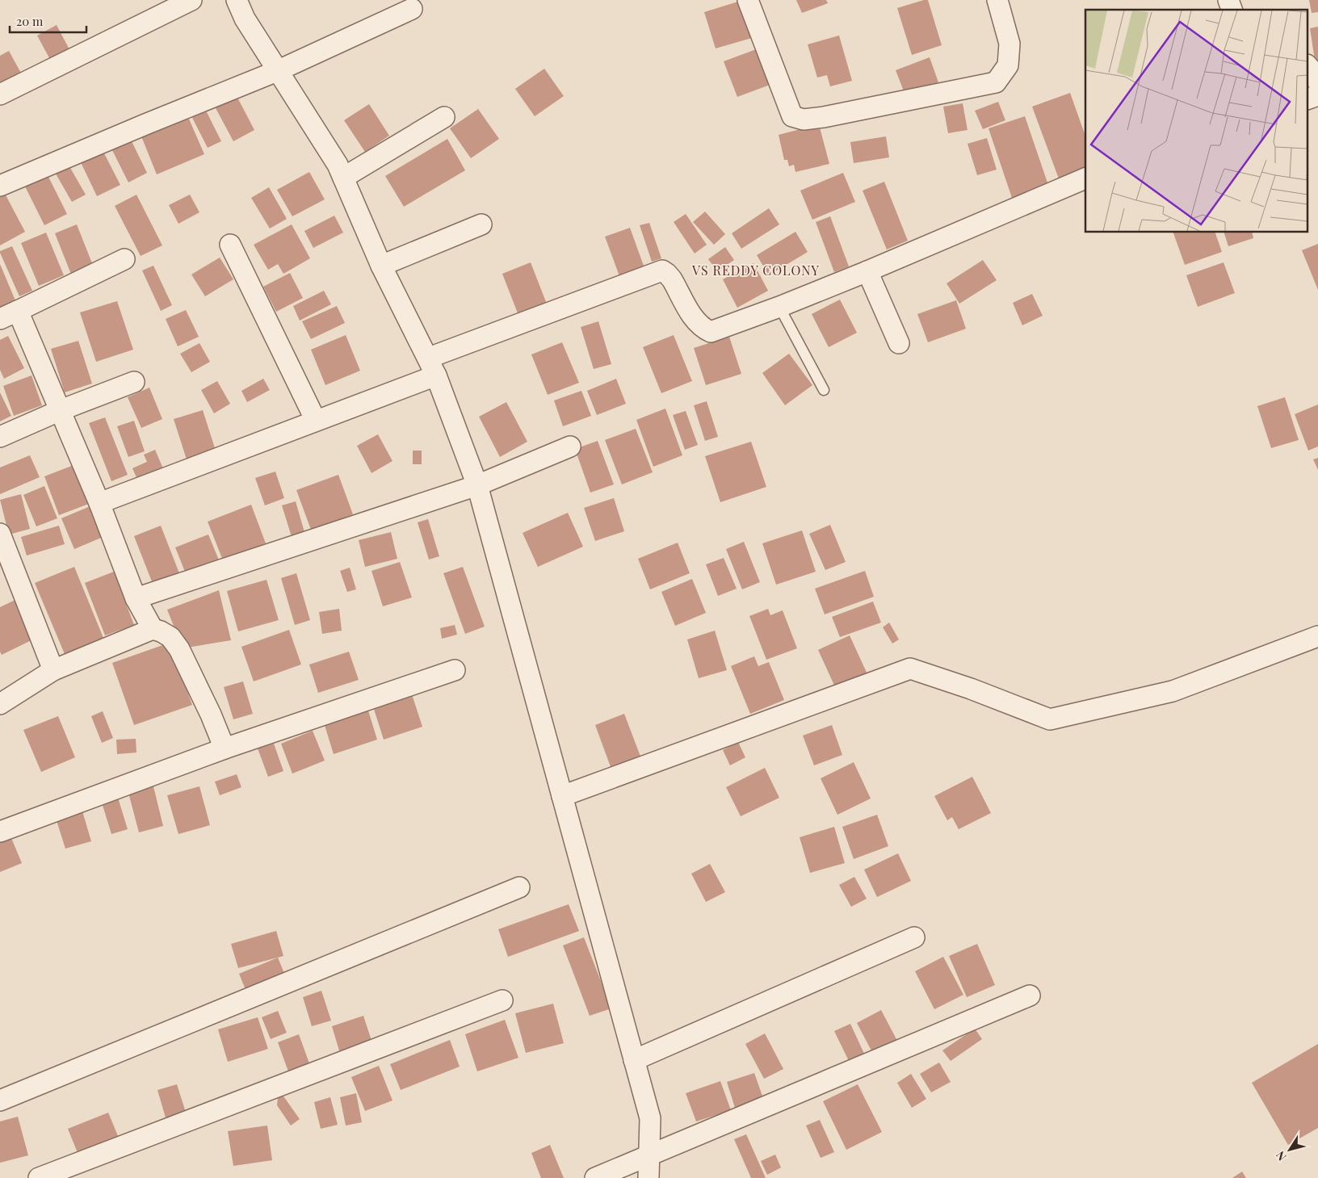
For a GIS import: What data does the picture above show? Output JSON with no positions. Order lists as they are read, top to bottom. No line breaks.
{"districts":["VS REDDY COLONY"],"scale_bar":"20 m","north":"bottom left"}
